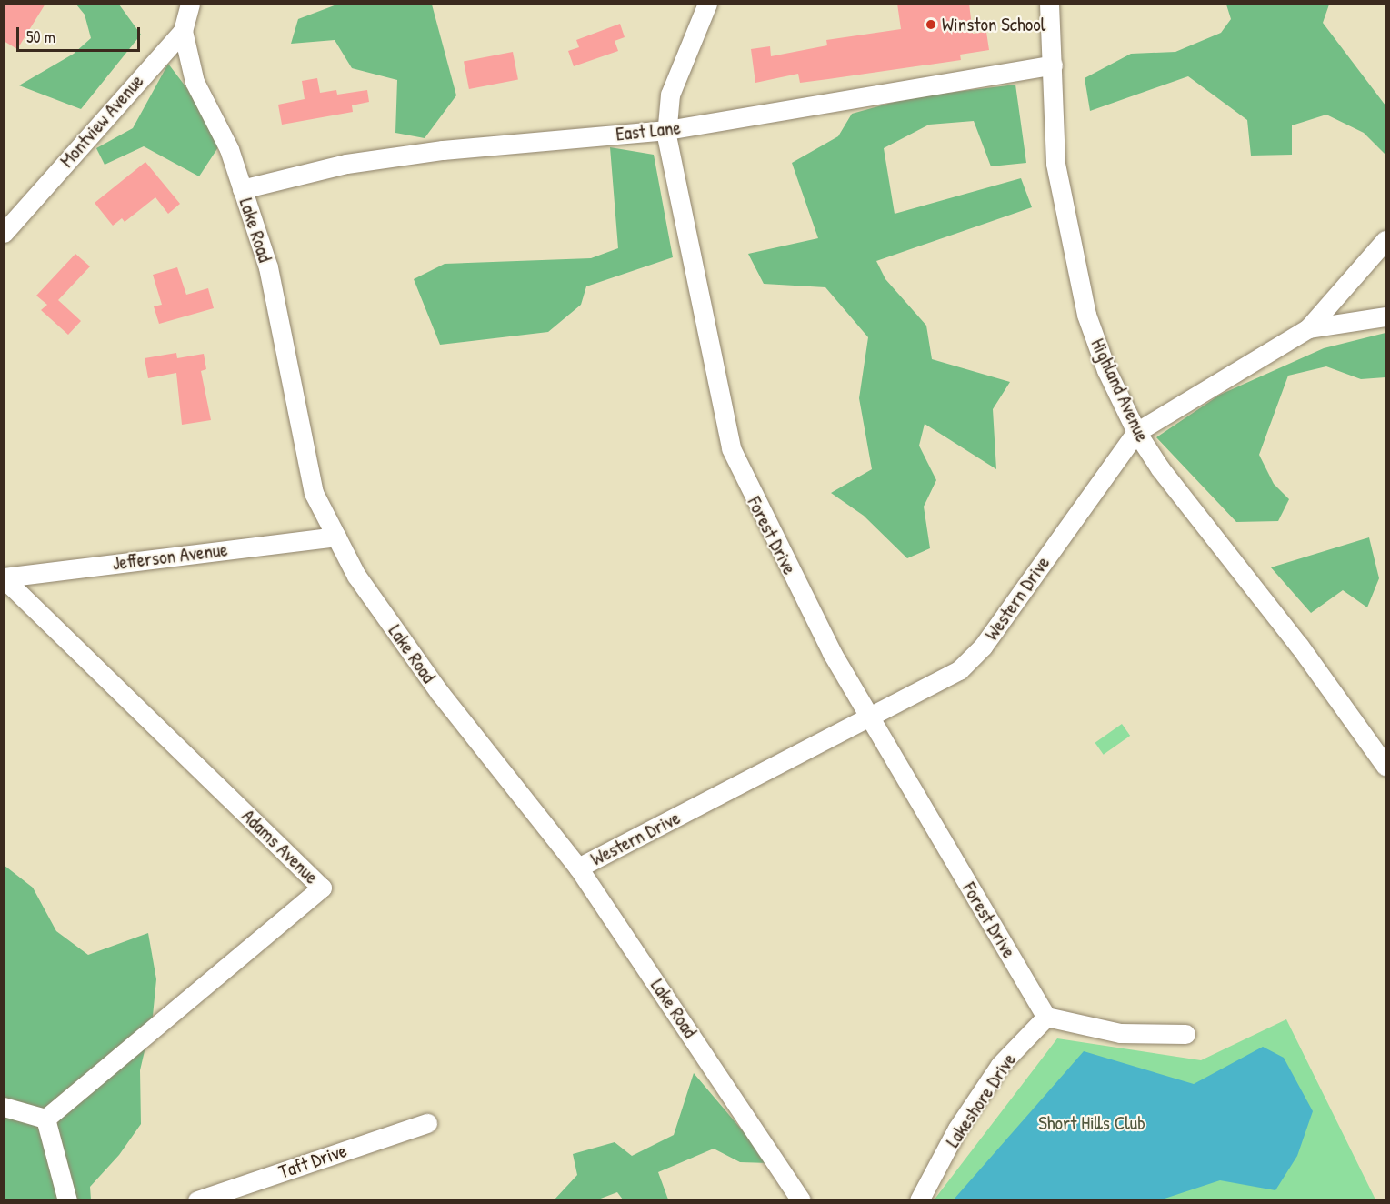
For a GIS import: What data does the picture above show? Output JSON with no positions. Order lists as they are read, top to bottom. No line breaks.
{"streets":{"street":["Montview Avenue","East Lane","Lake Road","Highland Avenue","Forest Drive","Jefferson Avenue","Western Drive","Adams Avenue","Lakeshore Drive","Taft Drive"]},"crossings":[["Montview Avenue","Lake Road"],["East Lane","Lake Road"],["East Lane","Highland Avenue"],["East Lane","Forest Drive"],["Lake Road","Jefferson Avenue"],["Lake Road","Western Drive"],["Highland Avenue","Western Drive"],["Forest Drive","Western Drive"],["Forest Drive","Lakeshore Drive"],["Jefferson Avenue","Adams Avenue"]],"parks":["Short Hills Club"],"places":["Winston School"],"scale_bar":"50 m"}
